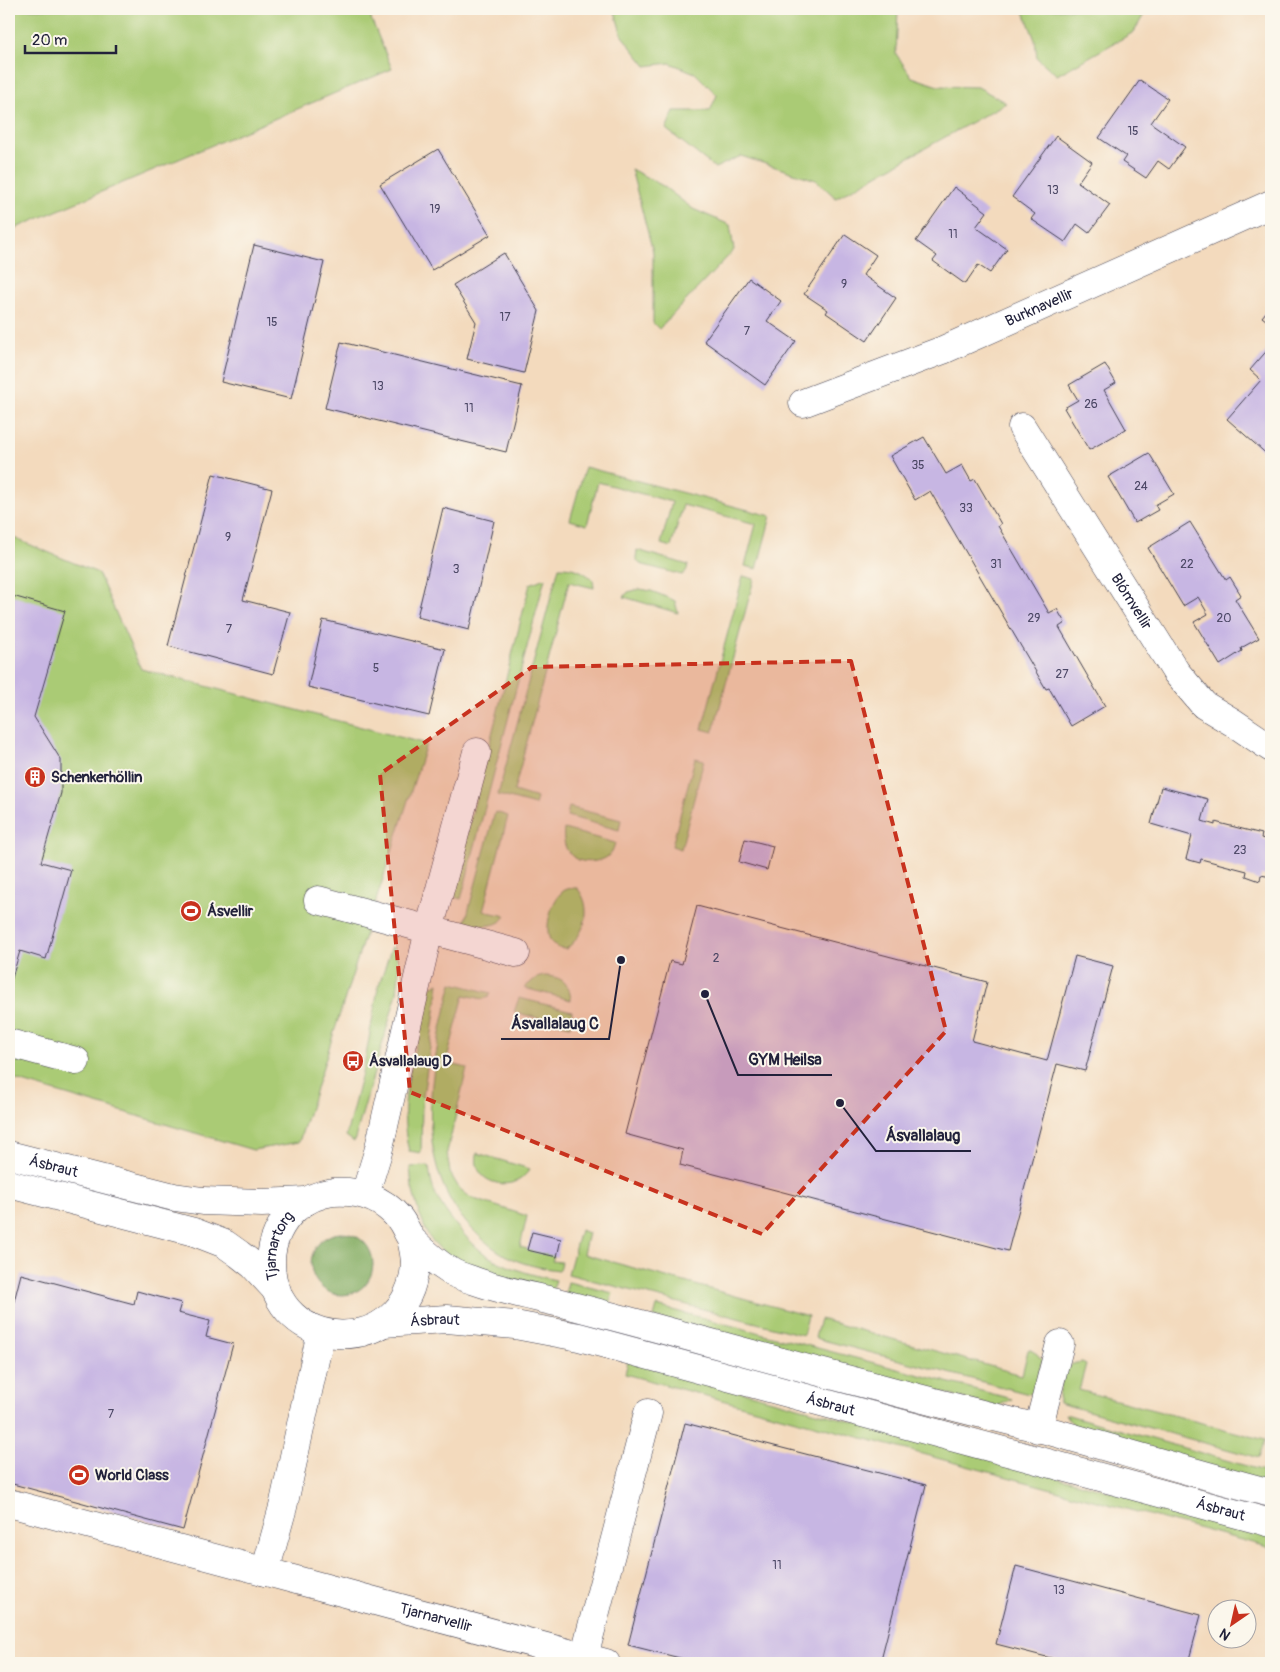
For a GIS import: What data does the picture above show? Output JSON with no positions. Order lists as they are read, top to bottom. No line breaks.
{"streets":{"street":["Burknavellir","Blómvellir","Ásbraut","Tjarnartorg","Tjarnarvellir"]},"crossings":[["Ásbraut","Tjarnartorg"]],"places":{"building":["Schenkerhöllin"],"sports":["Ásvellir","World Class"],"other":["Ásvallalaug C","GYM Heilsa","Ásvallalaug"],"bus stop":["Ásvallalaug D"]},"house_numbers":["15","13","19","11","9","17","15","7","13","26","11","35","24","33","9","31","22","3","29","20","7","5","27","23","2","7","11","13"],"scale_bar":"20 m","north":"bottom left"}
